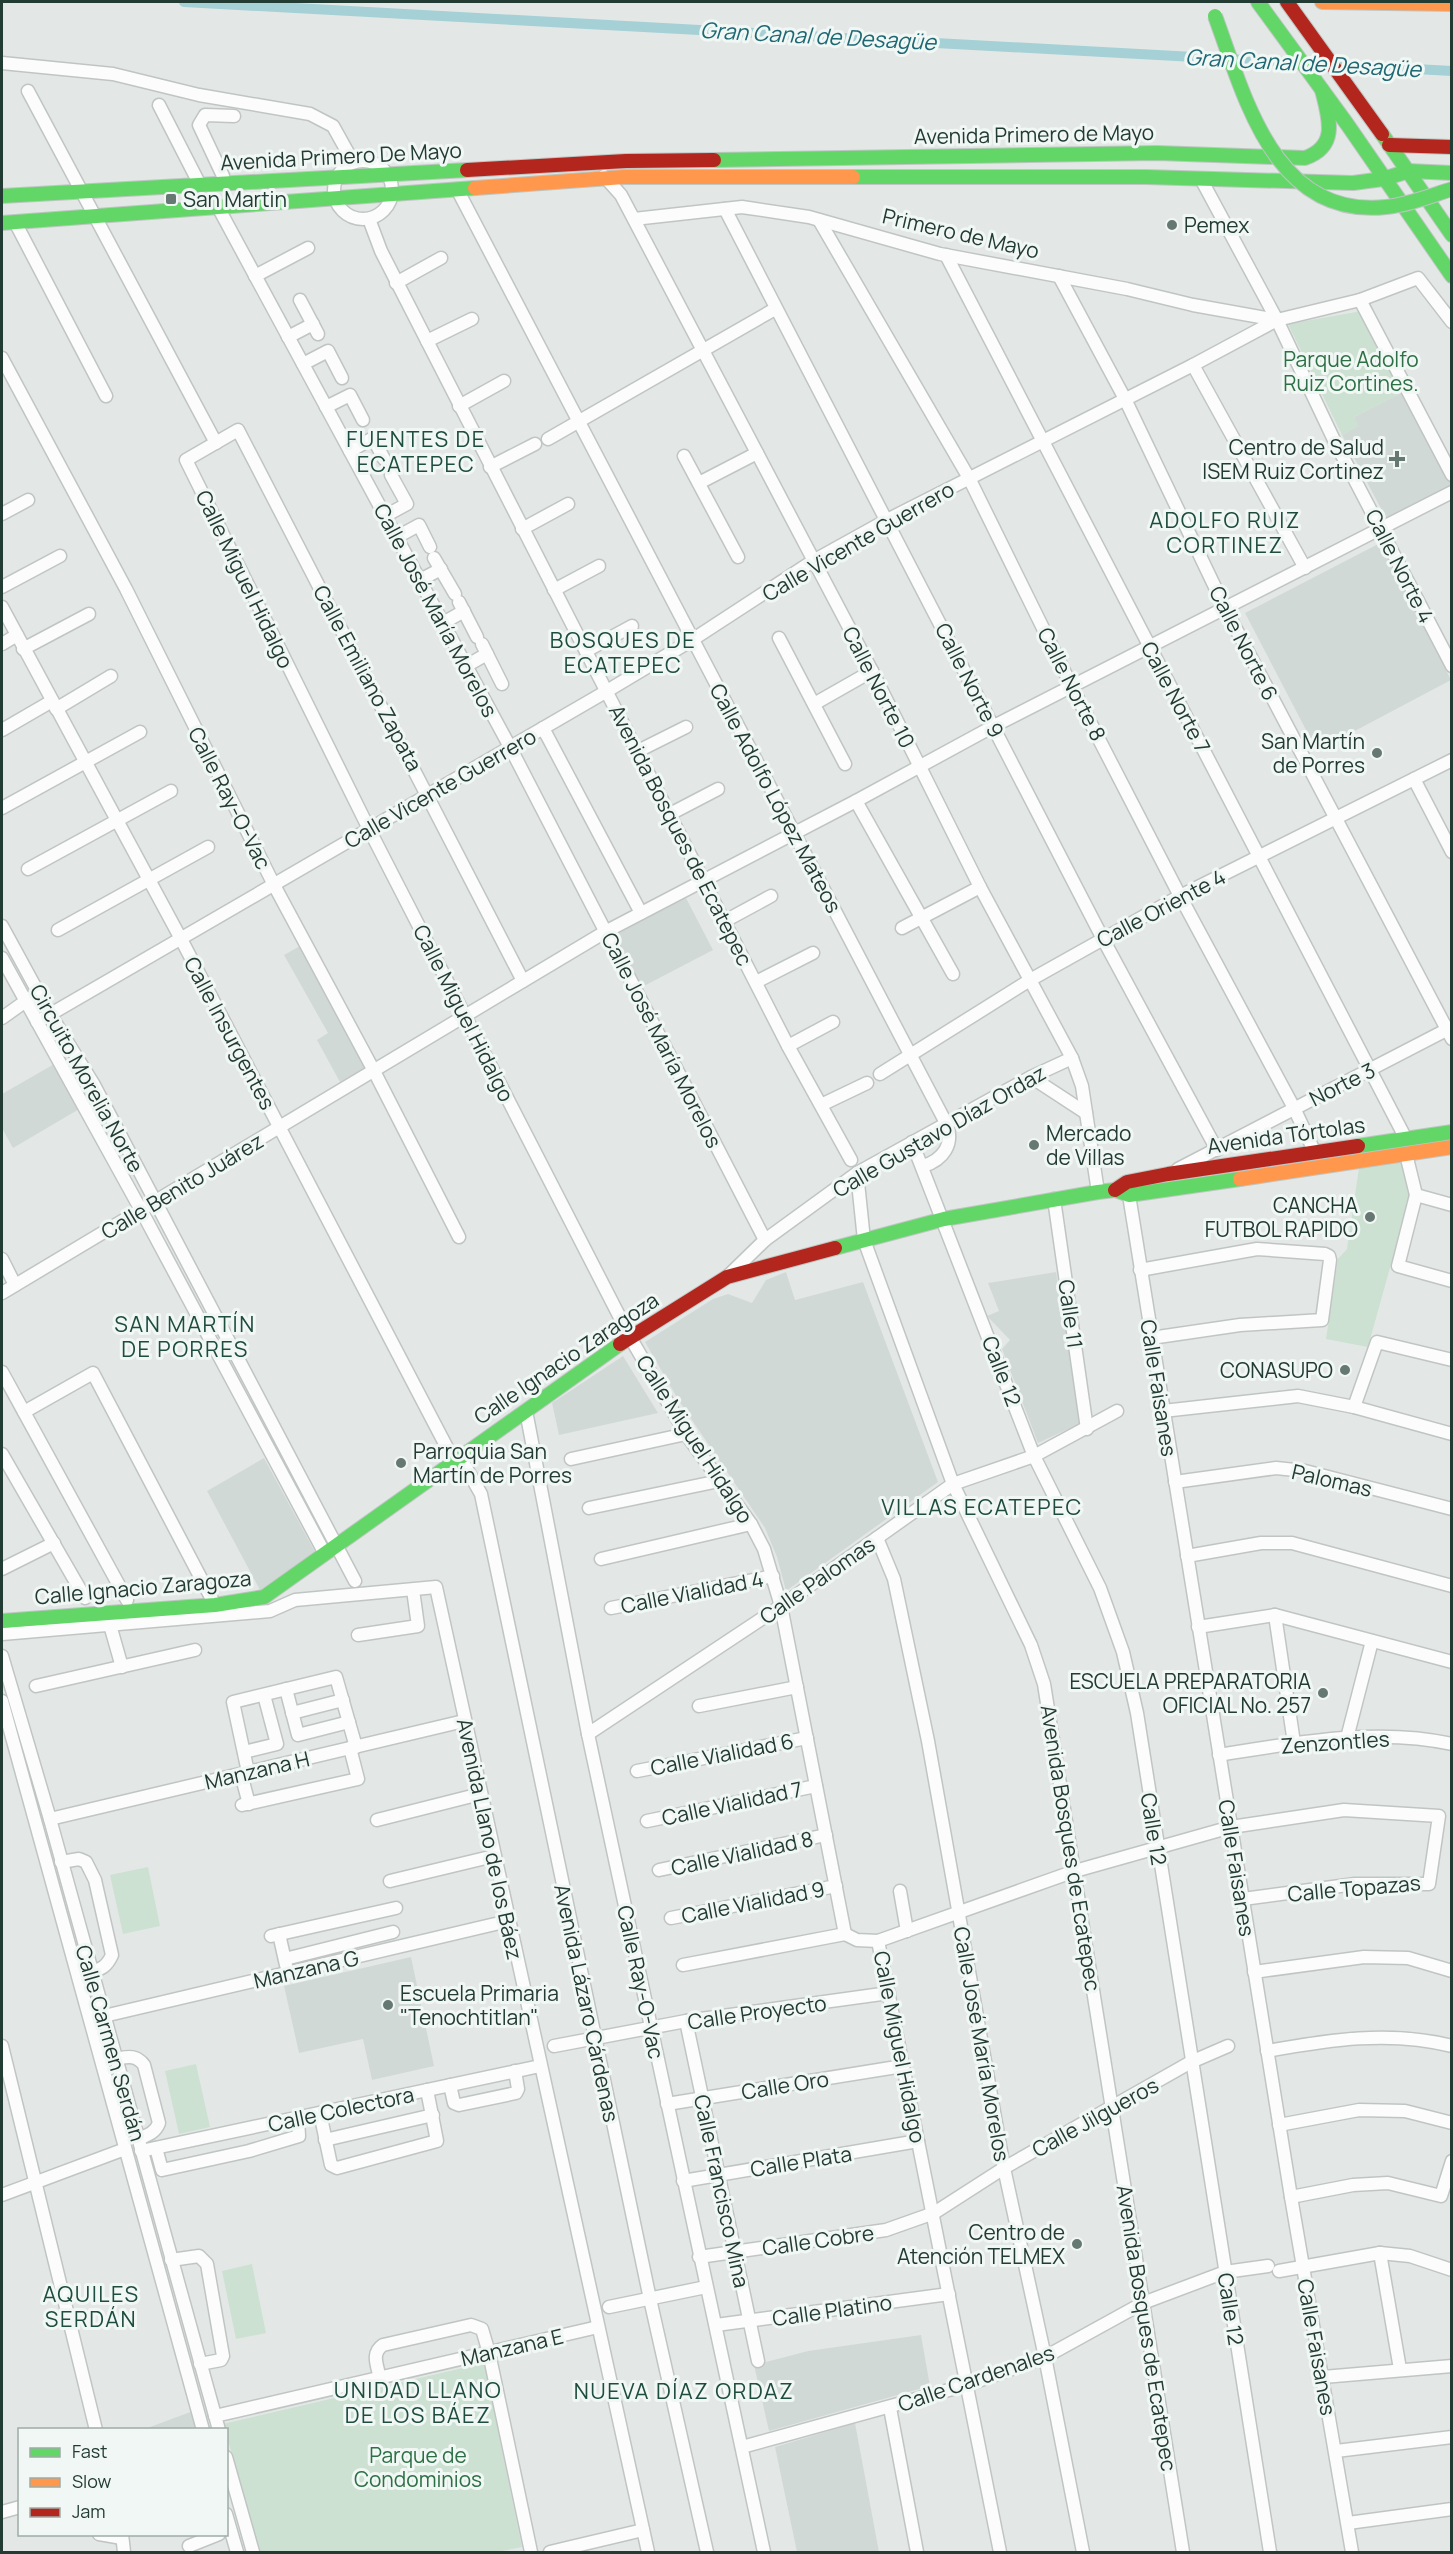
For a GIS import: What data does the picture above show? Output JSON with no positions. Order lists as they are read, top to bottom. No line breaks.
{"streets":{"main road":["Avenida Primero de Mayo","Avenida Primero De Mayo","Avenida Tórtolas","Calle Ignacio Zaragoza"],"street":["Primero de Mayo","Calle Vicente Guerrero","Calle Norte 4","Calle Miguel Hidalgo","Calle José María Morelos","Calle Norte 6","Calle Emiliano Zapata","Calle Norte 9","Calle Norte 8","Calle Norte 10","Calle Norte 7","Calle Ray-O-Vac","Calle Adolfo López Mateos","Avenida Bosques de Ecatepec","Calle Oriente 4","Calle Insurgentes","Circuito Morelia Norte","Norte 3","Calle Gustavo Díaz Ordaz","Calle Benito Juárez","Calle 11","Calle 12","Calle Faisanes","Palomas","Calle Palomas","Calle Vialidad 4","Zenzontles","Calle Vialidad 6","Manzana H","Calle Vialidad 7","Avenida Llano de los Báez","Calle Vialidad 8","Calle Topazas","Calle Vialidad 9","Manzana G","Avenida Lázaro Cárdenas","Calle Proyecto","Calle Carmen Serdán","Calle Oro","Calle Colectora","Calle Jilgueros","Calle Plata","Calle Francisco Mina","Calle Cobre","Calle Platino","Manzana E","Calle Cardenales"]},"crossings":[["Avenida Primero de Mayo","Avenida Primero De Mayo"],["Avenida Primero de Mayo","Calle Norte 4"],["Avenida Primero de Mayo","Calle José María Morelos"],["Avenida Primero de Mayo","Calle Norte 10"],["Avenida Primero de Mayo","Calle Adolfo López Mateos"],["Avenida Primero De Mayo","Calle Norte 10"],["Primero de Mayo","Calle Vicente Guerrero"],["Primero de Mayo","Calle Norte 4"],["Primero de Mayo","Calle Norte 6"],["Primero de Mayo","Calle Norte 9"],["Primero de Mayo","Calle Norte 8"],["Primero de Mayo","Calle Norte 10"],["Primero de Mayo","Calle Norte 7"],["Calle Vicente Guerrero","Calle Norte 4"],["Calle Vicente Guerrero","Calle Miguel Hidalgo"],["Calle Vicente Guerrero","Calle José María Morelos"],["Calle Vicente Guerrero","Calle Norte 6"],["Calle Vicente Guerrero","Calle Emiliano Zapata"],["Calle Vicente Guerrero","Calle Norte 9"],["Calle Vicente Guerrero","Calle Norte 8"],["Calle Vicente Guerrero","Calle Norte 10"],["Calle Vicente Guerrero","Calle Norte 7"],["Calle Vicente Guerrero","Calle Ray-O-Vac"],["Calle Vicente Guerrero","Calle Adolfo López Mateos"],["Calle Vicente Guerrero","Avenida Bosques de Ecatepec"],["Calle Vicente Guerrero","Calle Insurgentes"],["Calle Vicente Guerrero","Circuito Morelia Norte"],["Calle Norte 4","Calle Benito Juárez"],["Calle Miguel Hidalgo","Calle Emiliano Zapata"],["Calle Miguel Hidalgo","Calle Benito Juárez"],["Calle Miguel Hidalgo","Calle Ignacio Zaragoza"],["Calle Miguel Hidalgo","Calle Palomas"],["Calle Miguel Hidalgo","Calle Vialidad 4"],["Calle Miguel Hidalgo","Calle Vialidad 6"],["Calle Miguel Hidalgo","Calle Vialidad 7"],["Calle Miguel Hidalgo","Calle Vialidad 8"],["Calle Miguel Hidalgo","Calle Topazas"],["Calle Miguel Hidalgo","Calle Vialidad 9"],["Calle Miguel Hidalgo","Calle Proyecto"],["Calle Miguel Hidalgo","Calle Oro"],["Calle Miguel Hidalgo","Calle Jilgueros"],["Calle Miguel Hidalgo","Calle Plata"],["Calle Miguel Hidalgo","Calle Cobre"],["Calle Miguel Hidalgo","Calle Platino"],["Calle Miguel Hidalgo","Calle Cardenales"],["Calle José María Morelos","Calle Gustavo Díaz Ordaz"],["Calle José María Morelos","Calle Benito Juárez"],["Calle José María Morelos","Calle Palomas"],["Calle José María Morelos","Calle Topazas"],["Calle José María Morelos","Calle Jilgueros"],["Calle José María Morelos","Calle Cardenales"],["Calle Norte 6","Calle Oriente 4"],["Calle Norte 6","Norte 3"],["Calle Norte 6","Calle Benito Juárez"],["Calle Emiliano Zapata","Calle Benito Juárez"],["Calle Norte 9","Calle Oriente 4"],["Calle Norte 9","Norte 3"],["Calle Norte 9","Calle Benito Juárez"],["Calle Norte 8","Calle Oriente 4"],["Calle Norte 8","Norte 3"],["Calle Norte 8","Avenida Tórtolas"],["Calle Norte 8","Calle Benito Juárez"],["Calle Norte 10","Calle Oriente 4"],["Calle Norte 10","Calle Gustavo Díaz Ordaz"],["Calle Norte 10","Calle Benito Juárez"],["Calle Norte 10","Calle Ignacio Zaragoza"],["Calle Norte 7","Calle Oriente 4"],["Calle Norte 7","Norte 3"],["Calle Norte 7","Avenida Tórtolas"],["Calle Norte 7","Calle Benito Juárez"],["Calle Ray-O-Vac","Calle Benito Juárez"],["Calle Ray-O-Vac","Calle Ignacio Zaragoza"],["Calle Ray-O-Vac","Calle Palomas"],["Calle Ray-O-Vac","Calle Proyecto"],["Calle Ray-O-Vac","Calle Oro"],["Calle Ray-O-Vac","Calle Plata"],["Calle Ray-O-Vac","Calle Cobre"],["Calle Ray-O-Vac","Calle Platino"],["Calle Ray-O-Vac","Calle Cardenales"],["Calle Adolfo López Mateos","Calle Oriente 4"],["Calle Adolfo López Mateos","Calle Gustavo Díaz Ordaz"],["Calle Adolfo López Mateos","Calle Benito Juárez"],["Calle Adolfo López Mateos","Calle 12"],["Avenida Bosques de Ecatepec","Calle Gustavo Díaz Ordaz"],["Avenida Bosques de Ecatepec","Calle Benito Juárez"],["Avenida Bosques de Ecatepec","Calle Ignacio Zaragoza"],["Avenida Bosques de Ecatepec","Calle Palomas"],["Avenida Bosques de Ecatepec","Calle Topazas"],["Avenida Bosques de Ecatepec","Calle Jilgueros"],["Avenida Bosques de Ecatepec","Calle Cardenales"],["Calle Insurgentes","Calle Benito Juárez"],["Calle Insurgentes","Calle Ignacio Zaragoza"],["Calle Insurgentes","Avenida Lázaro Cárdenas"],["Circuito Morelia Norte","Calle Benito Juárez"],["Circuito Morelia Norte","Calle Ignacio Zaragoza"],["Norte 3","Avenida Tórtolas"],["Calle Gustavo Díaz Ordaz","Calle Ignacio Zaragoza"],["Calle Gustavo Díaz Ordaz","Calle 12"],["Avenida Tórtolas","Calle Ignacio Zaragoza"],["Avenida Tórtolas","Calle Faisanes"],["Calle 11","Calle Ignacio Zaragoza"],["Calle 11","Calle Palomas"],["Calle Ignacio Zaragoza","Calle 12"],["Calle Ignacio Zaragoza","Calle Faisanes"],["Calle Ignacio Zaragoza","Avenida Lázaro Cárdenas"],["Calle 12","Calle Palomas"],["Calle 12","Calle Topazas"],["Calle 12","Calle Jilgueros"],["Calle 12","Calle Cardenales"],["Calle Faisanes","Palomas"],["Calle Faisanes","Zenzontles"],["Calle Faisanes","Calle Topazas"],["Calle Faisanes","Calle Cardenales"],["Manzana H","Avenida Llano de los Báez"],["Manzana H","Calle Carmen Serdán"],["Avenida Llano de los Báez","Manzana G"],["Avenida Llano de los Báez","Calle Colectora"],["Avenida Llano de los Báez","Manzana E"],["Manzana G","Calle Carmen Serdán"],["Avenida Lázaro Cárdenas","Calle Proyecto"],["Calle Proyecto","Calle Francisco Mina"],["Calle Carmen Serdán","Calle Colectora"],["Calle Carmen Serdán","Manzana E"],["Calle Oro","Calle Francisco Mina"],["Calle Jilgueros","Calle Cobre"],["Calle Plata","Calle Francisco Mina"],["Calle Francisco Mina","Calle Cobre"],["Calle Francisco Mina","Calle Platino"]],"districts":["FUENTES DE ECATEPEC","ADOLFO RUIZ CORTINEZ","BOSQUES DE ECATEPEC","SAN MARTÍN DE PORRES","VILLAS ECATEPEC","AQUILES SERDÁN","UNIDAD LLANO DE LOS BÁEZ","NUEVA DÍAZ ORDAZ"],"water":["Gran Canal de Desagüe"],"parks":["Parque Adolfo Ruiz Cortines.","Parque de Condominios"],"places":{"transit":["San Martin"],"other":["Pemex","San Martín de Porres","Mercado de Villas","CANCHA FUTBOL RAPIDO","CONASUPO","Parroquia San Martín de Porres","ESCUELA PREPARATORIA OFICIAL No. 257","Escuela Primaria \"Tenochtitlan\"","Centro de Atención TELMEX"],"health":["Centro de Salud ISEM Ruiz Cortinez"]},"legend":["Fast","Slow","Jam"]}
